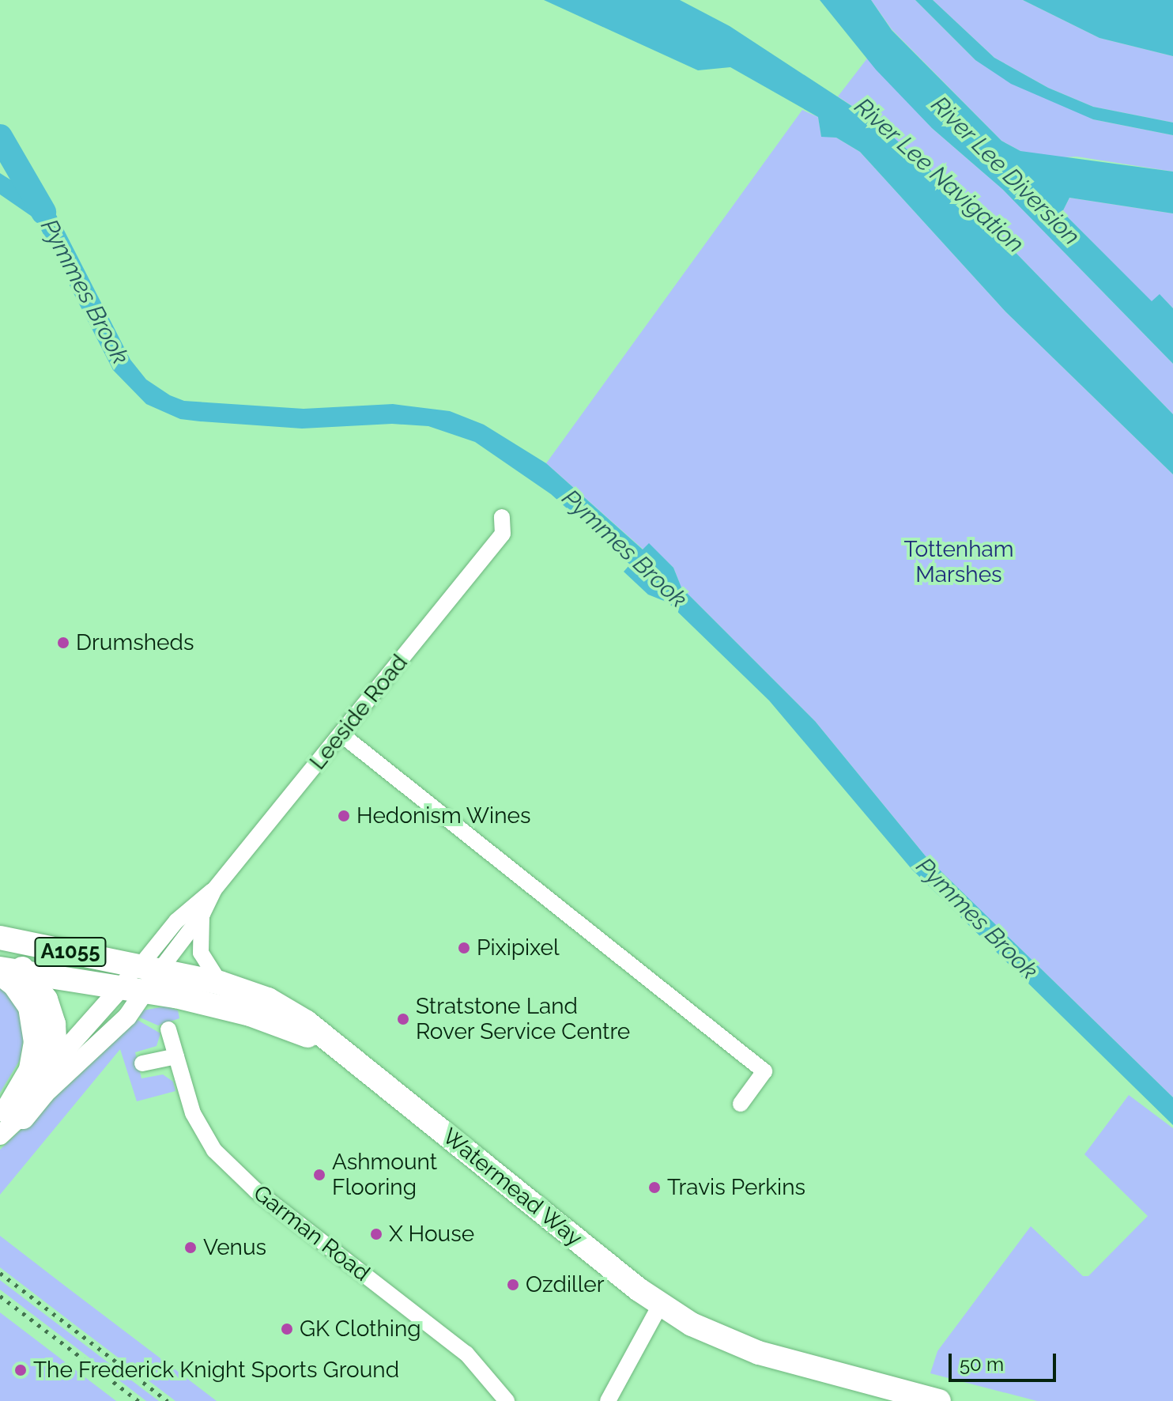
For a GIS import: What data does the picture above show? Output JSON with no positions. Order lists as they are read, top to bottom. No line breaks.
{"streets":{"main road":["A1055","Watermead Way"],"street":["Leeside Road","Garman Road"]},"crossings":[["Leeside Road","A1055"],["Leeside Road","Watermead Way"],["A1055","Watermead Way"]],"water":["River Lee Diversion","River Lee Navigation","Pymmes Brook"],"parks":["Tottenham Marshes"],"places":["Drumsheds","Hedonism Wines","Pixipixel","Stratstone Land Rover Service Centre","Ashmount Flooring","Travis Perkins","X House","Venus","Ozdiller","GK Clothing","The Frederick Knight Sports Ground"],"scale_bar":"50 m"}
